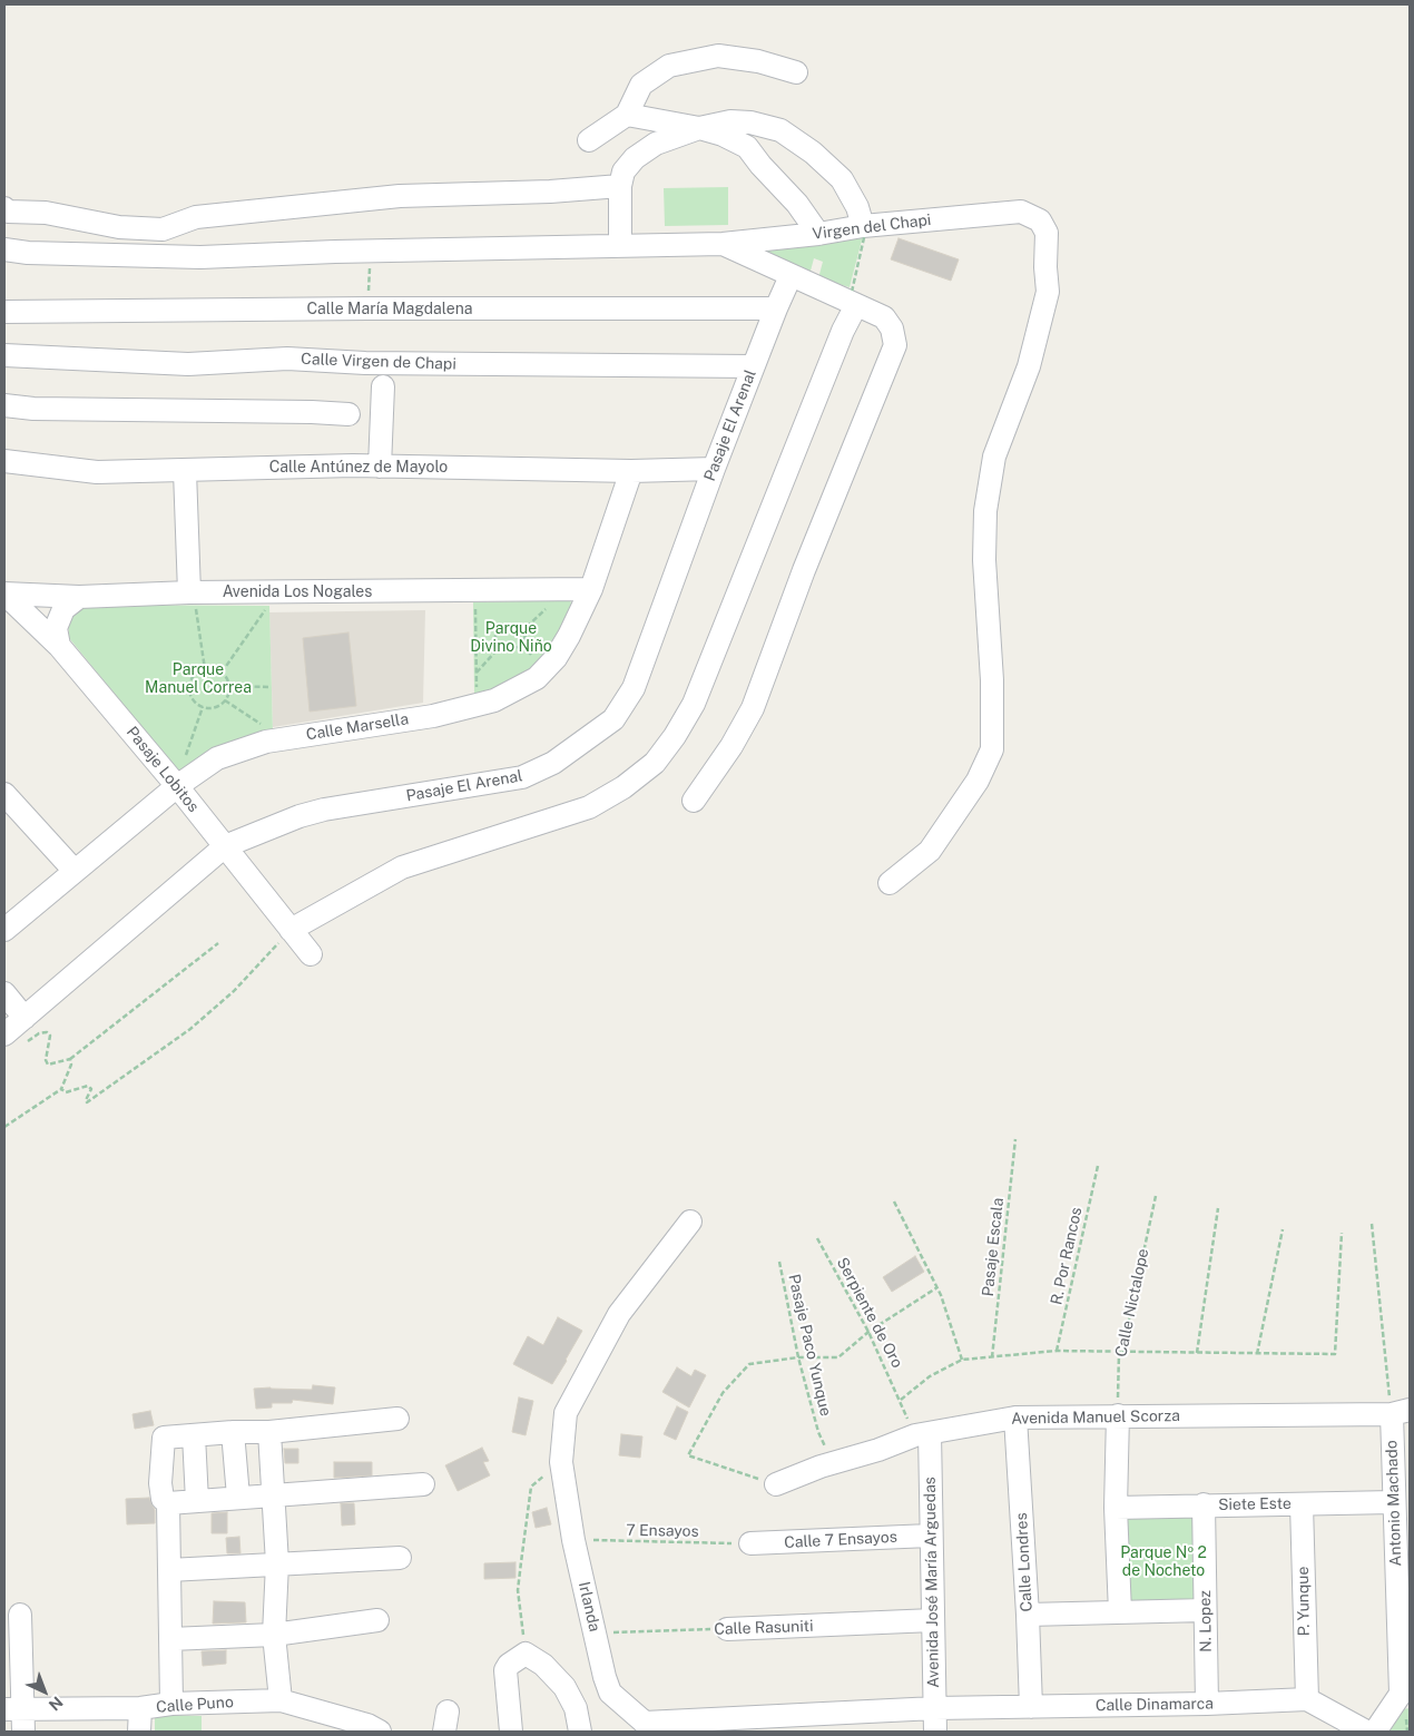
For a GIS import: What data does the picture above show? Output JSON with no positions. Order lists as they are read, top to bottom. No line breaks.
{"streets":{"street":["Virgen del Chapi","Calle María Magdalena","Calle Virgen de Chapi","Pasaje El Arenal","Calle Antúnez de Mayolo","Avenida Los Nogales","Calle Marsella","Pasaje Lobitos","Avenida Manuel Scorza","Antonio Machado","Siete Este","Calle 7 Ensayos","Calle Londres","Avenida José María Arguedas","P. Yunque","Irlanda","N. Lopez","Calle Rasuniti","Calle Puno","Calle Dinamarca"],"path":["Pasaje Escala","R. Por Rancos","Calle Nictalope","Serpiente de Oro","Pasaje Paco Yunque","7 Ensayos"]},"crossings":[["Calle María Magdalena","Pasaje El Arenal"],["Calle Virgen de Chapi","Pasaje El Arenal"],["Pasaje El Arenal","Calle Antúnez de Mayolo"],["Pasaje El Arenal","Pasaje Lobitos"],["Calle Antúnez de Mayolo","Calle Marsella"],["Avenida Los Nogales","Calle Marsella"],["Avenida Los Nogales","Pasaje Lobitos"],["Calle Marsella","Pasaje Lobitos"],["Calle Nictalope","Avenida Manuel Scorza"],["Pasaje Paco Yunque","Avenida Manuel Scorza"],["Avenida Manuel Scorza","Antonio Machado"],["Avenida Manuel Scorza","Calle Londres"],["Avenida Manuel Scorza","Avenida José María Arguedas"],["Antonio Machado","Siete Este"],["Siete Este","P. Yunque"],["Siete Este","N. Lopez"],["7 Ensayos","Calle 7 Ensayos"],["7 Ensayos","Irlanda"],["Calle 7 Ensayos","Avenida José María Arguedas"],["Calle Londres","Calle Dinamarca"],["Avenida José María Arguedas","Irlanda"],["Avenida José María Arguedas","Calle Rasuniti"],["Avenida José María Arguedas","Calle Dinamarca"],["P. Yunque","Calle Dinamarca"],["Irlanda","Calle Rasuniti"],["Irlanda","Calle Dinamarca"],["N. Lopez","Calle Dinamarca"]],"parks":["Parque Divino Niño","Parque Manuel Correa","Parque Nº 2 de Nocheto"],"north":"bottom right"}
